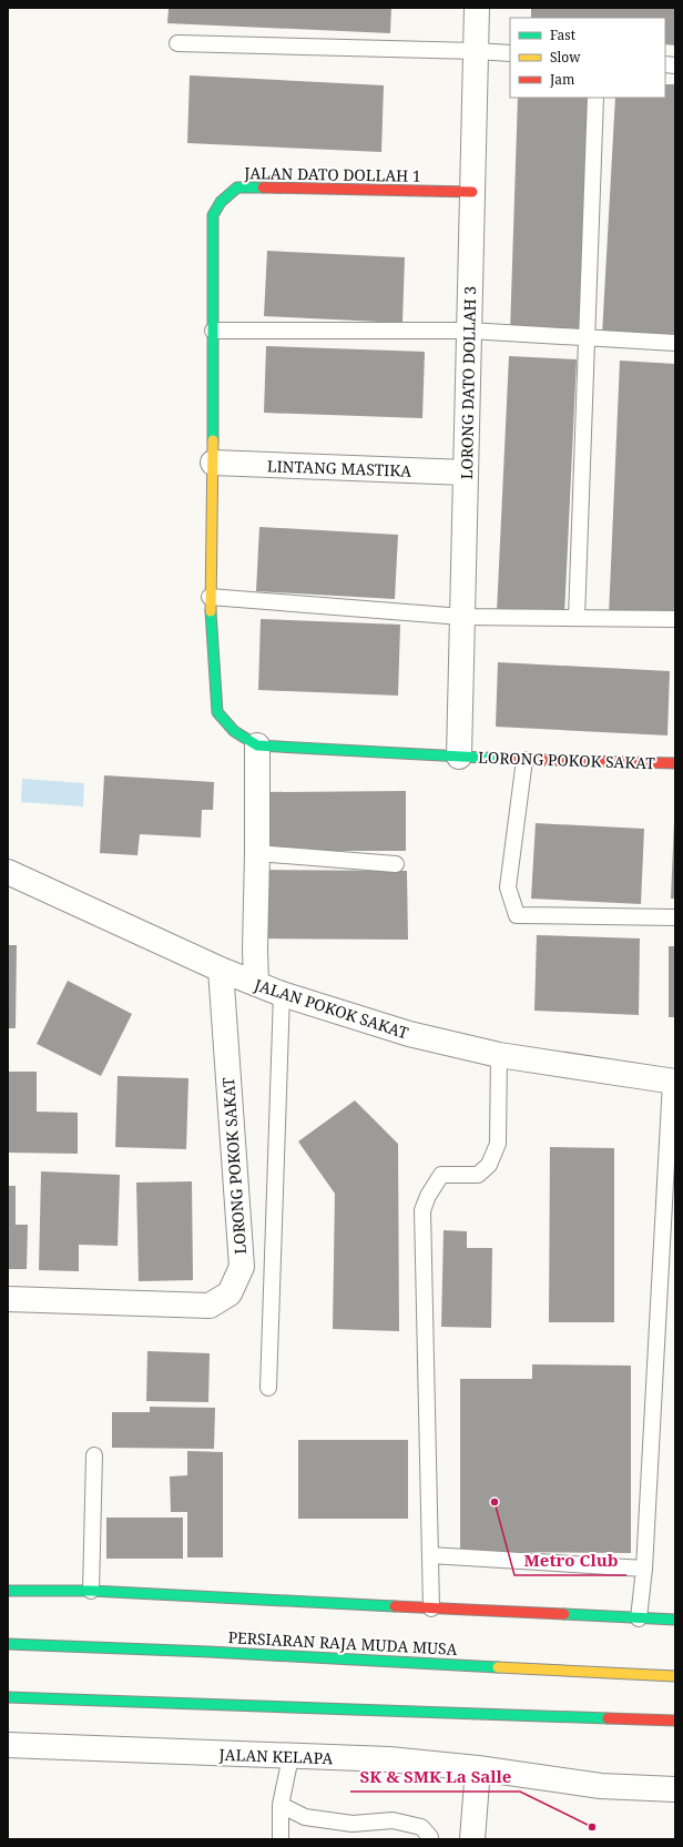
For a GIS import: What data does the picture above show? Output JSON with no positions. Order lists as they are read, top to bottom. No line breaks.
{"streets":{"main road":["JALAN DATO DOLLAH 1","LORONG POKOK SAKAT","PERSIARAN RAJA MUDA MUSA"],"street":["LORONG DATO DOLLAH 3","LINTANG MASTIKA","JALAN POKOK SAKAT","JALAN KELAPA"]},"crossings":[["JALAN DATO DOLLAH 1","LORONG DATO DOLLAH 3"],["JALAN DATO DOLLAH 1","LINTANG MASTIKA"],["JALAN DATO DOLLAH 1","LORONG POKOK SAKAT"],["LORONG DATO DOLLAH 3","LINTANG MASTIKA"],["LORONG DATO DOLLAH 3","LORONG POKOK SAKAT"],["LORONG POKOK SAKAT","JALAN POKOK SAKAT"]],"places":["Metro Club","SK & SMK La Salle"],"legend":["Fast","Slow","Jam"]}
